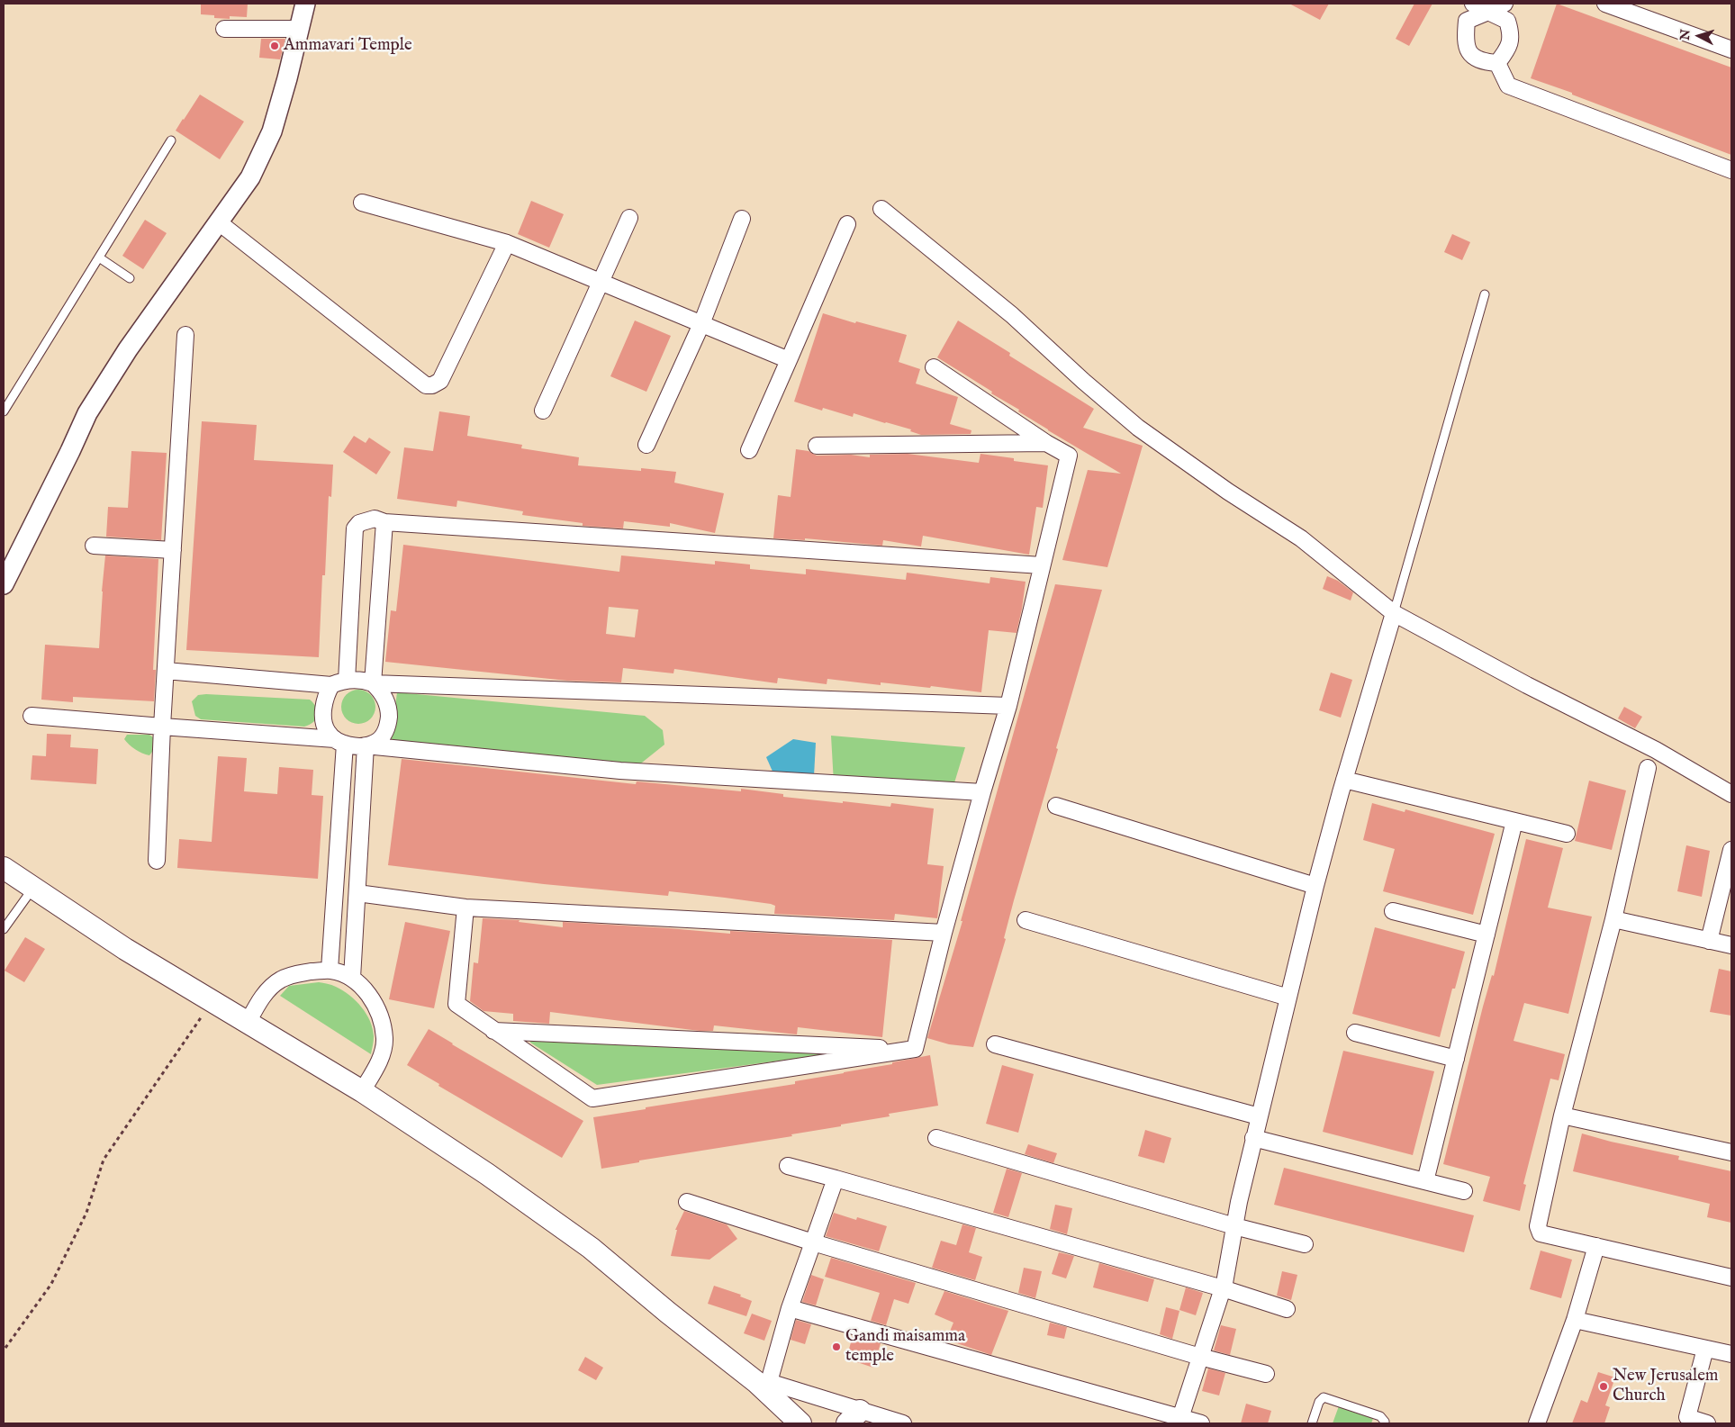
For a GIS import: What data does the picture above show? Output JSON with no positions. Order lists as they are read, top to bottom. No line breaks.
{"places":["Ammavari Temple","Gandi maisamma temple","New Jerusalem Church"],"north":"left"}
